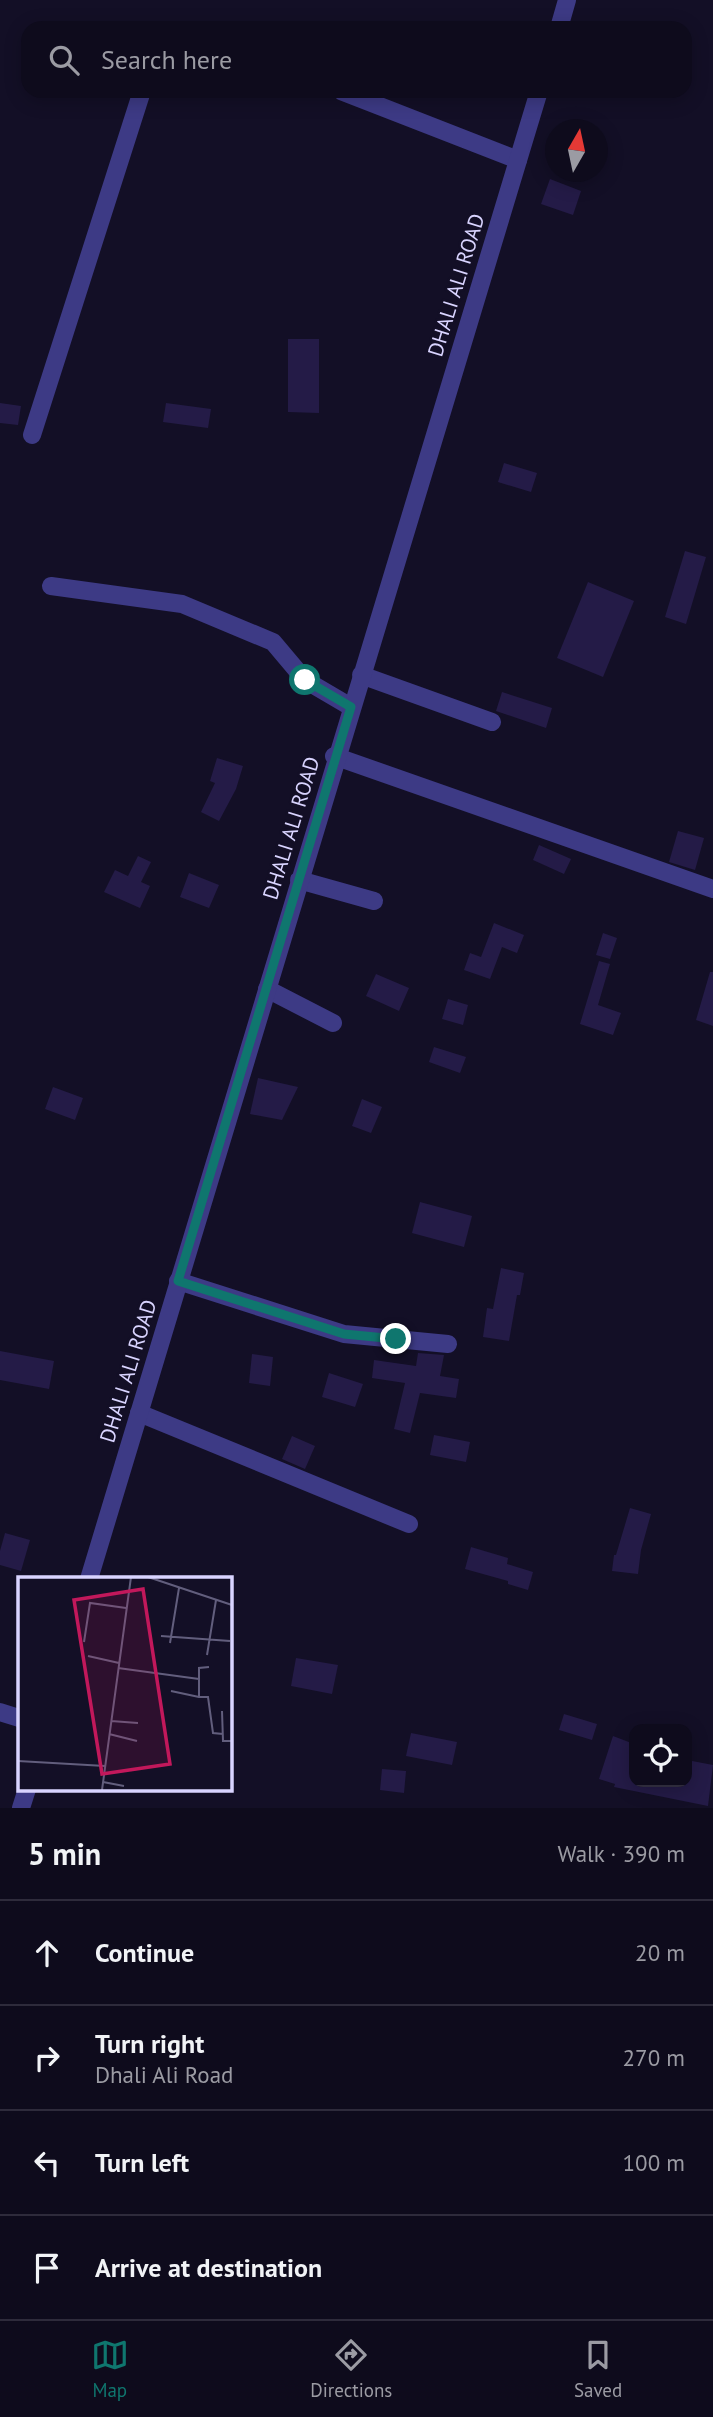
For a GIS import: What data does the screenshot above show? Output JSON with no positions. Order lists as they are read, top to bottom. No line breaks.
{"streets":{"street":["DHALI ALI ROAD"]},"north":"top","page":{"search":"Search here","heading":["5 min","Walk · 390 m"],"list":[["Continue","20 m"],["Turn right","Dhali Ali Road","270 m"],["Turn left","100 m"],"Arrive at destination"],"nav":["Map","Directions","Saved"]}}
